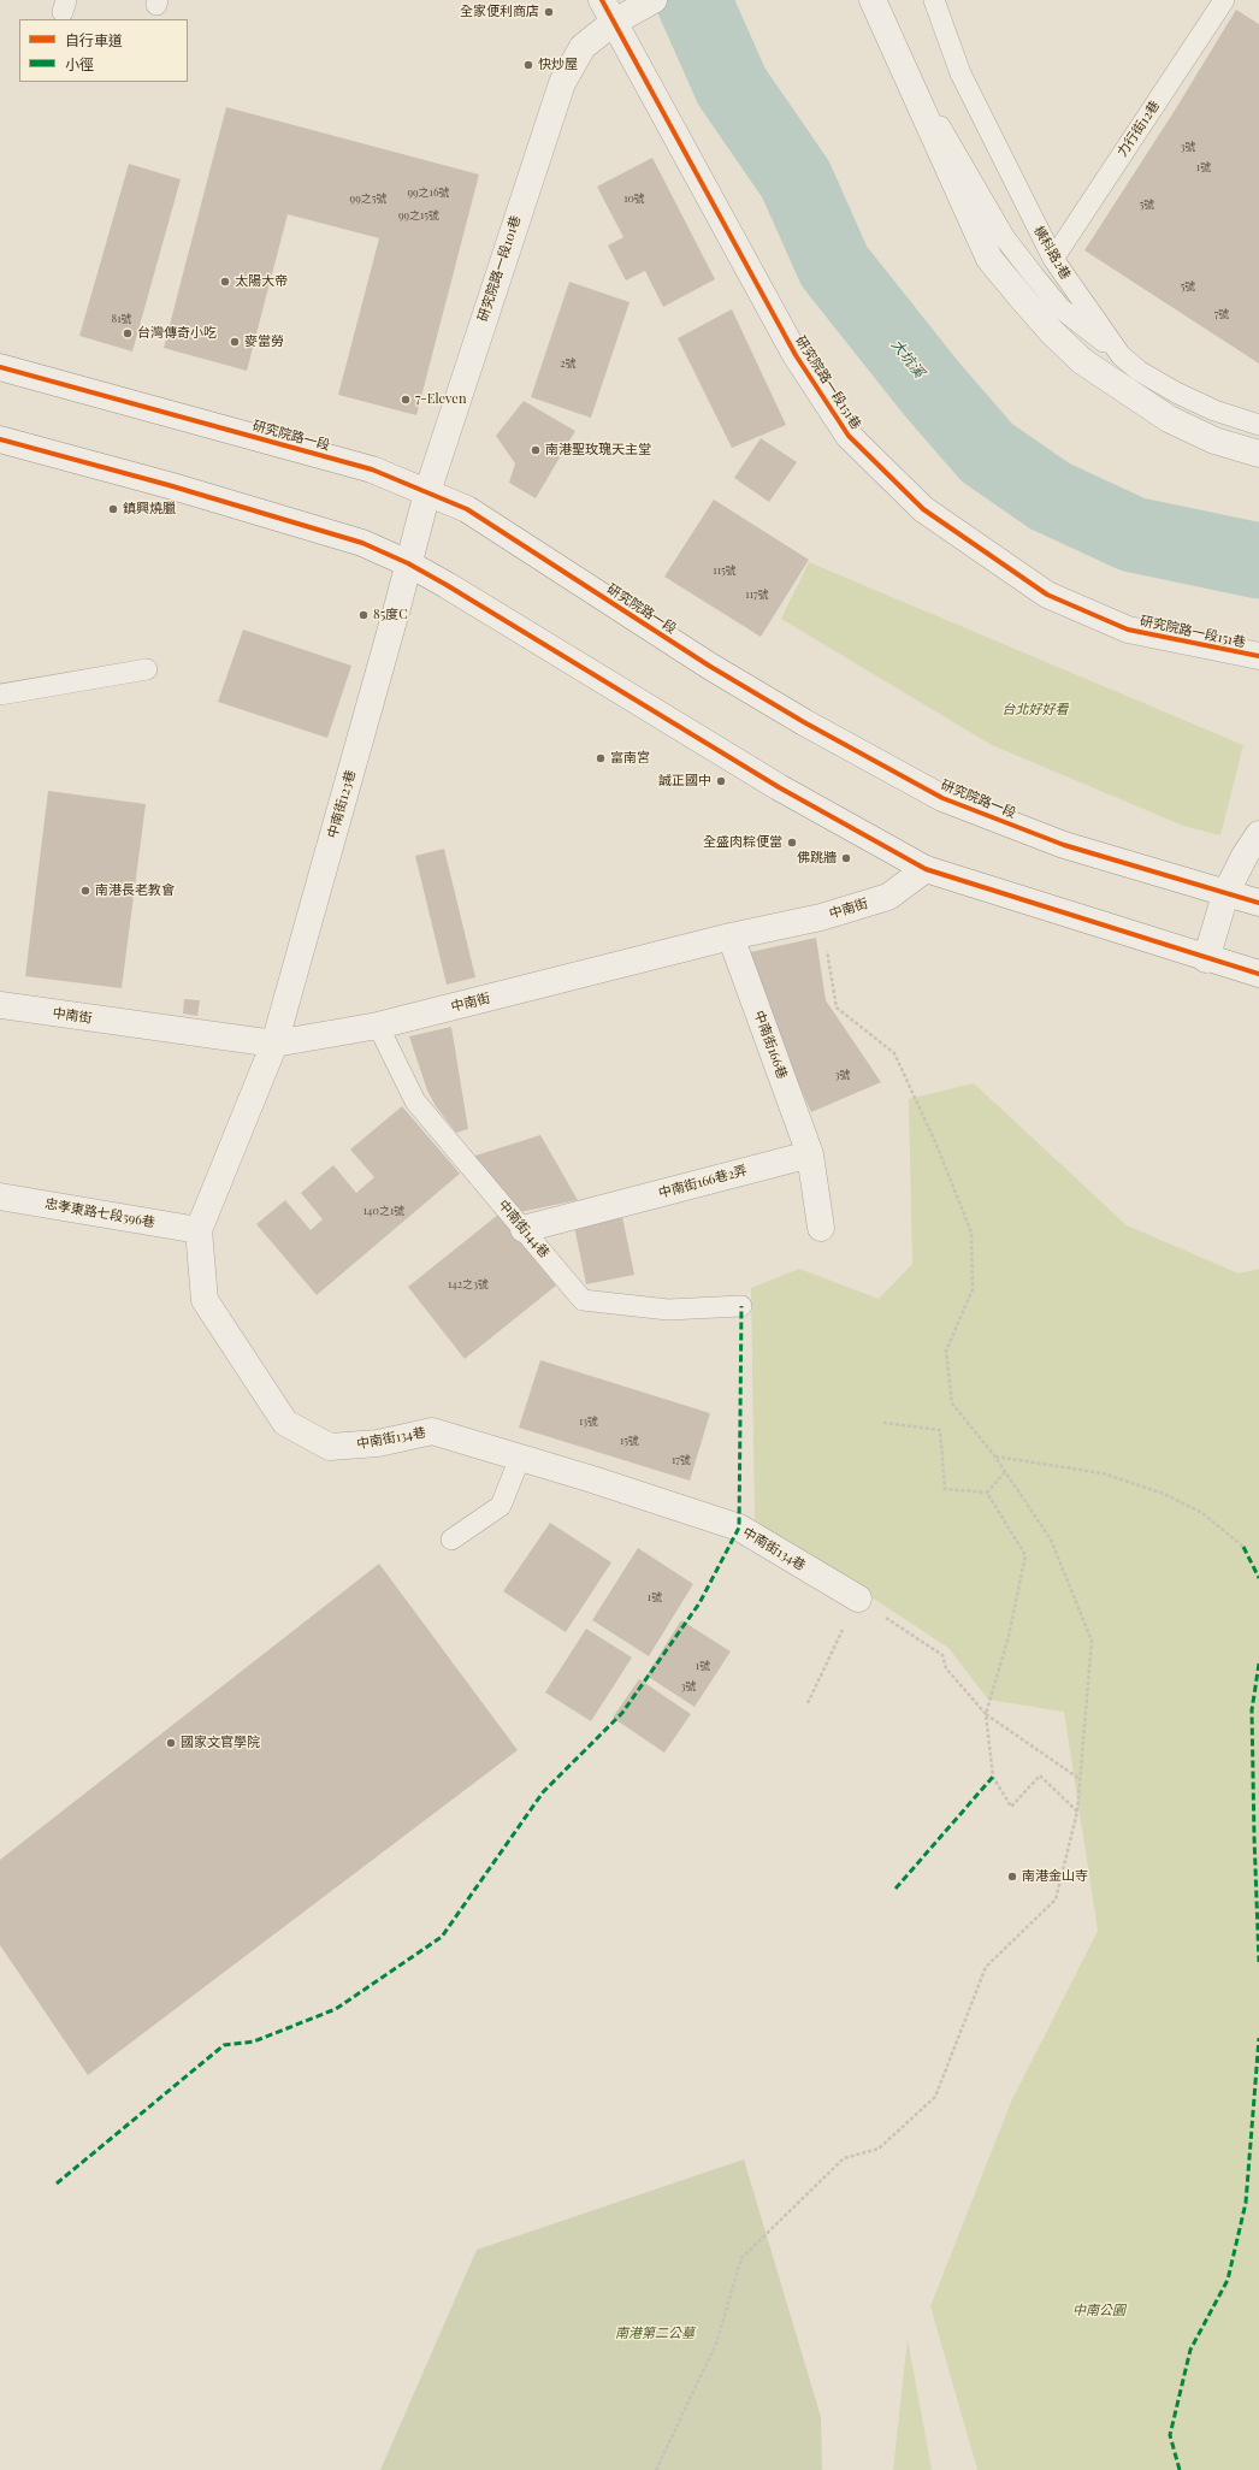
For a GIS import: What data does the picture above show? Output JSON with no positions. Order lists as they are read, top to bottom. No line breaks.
{"streets":{"street":["研究院路一段101巷","研究院路一段151巷","研究院路一段","中南街123巷","中南街","中南街166巷","中南街166巷2弄","忠孝東路七段596巷","中南街134巷"],"lane":["力行街12巷","橫科路2巷","中南街144巷"]},"crossings":[["力行街12巷","橫科路2巷"],["研究院路一段101巷","研究院路一段151巷"],["研究院路一段101巷","研究院路一段"],["研究院路一段101巷","中南街123巷"],["中南街123巷","中南街"],["中南街123巷","中南街134巷"],["中南街","中南街166巷"],["中南街","中南街144巷"],["中南街","中南街134巷"],["中南街166巷","中南街166巷2弄"],["中南街166巷2弄","中南街144巷"],["忠孝東路七段596巷","中南街134巷"]],"water":["大坑溪"],"parks":["台北好好看","中南公園","南港第二公墓"],"places":["全家便利商店","快炒屋","太陽大帝","台灣傳奇小吃","麥當勞","7-Eleven","南港聖玫瑰天主堂","鎮興燒臘","85度C","富南宮","誠正國中","全盛肉粽便當","佛跳牆","南港長老教會","國家文官學院","南港金山寺"],"house_numbers":["3號","1號","99之16號","99之5號","10號","5號","99之15號","5號","7號","81號","2號","115號","117號","3號","140之1號","142之3號","13號","15號","17號","1號","1號","3號"],"legend":["自行車道","小徑"]}
